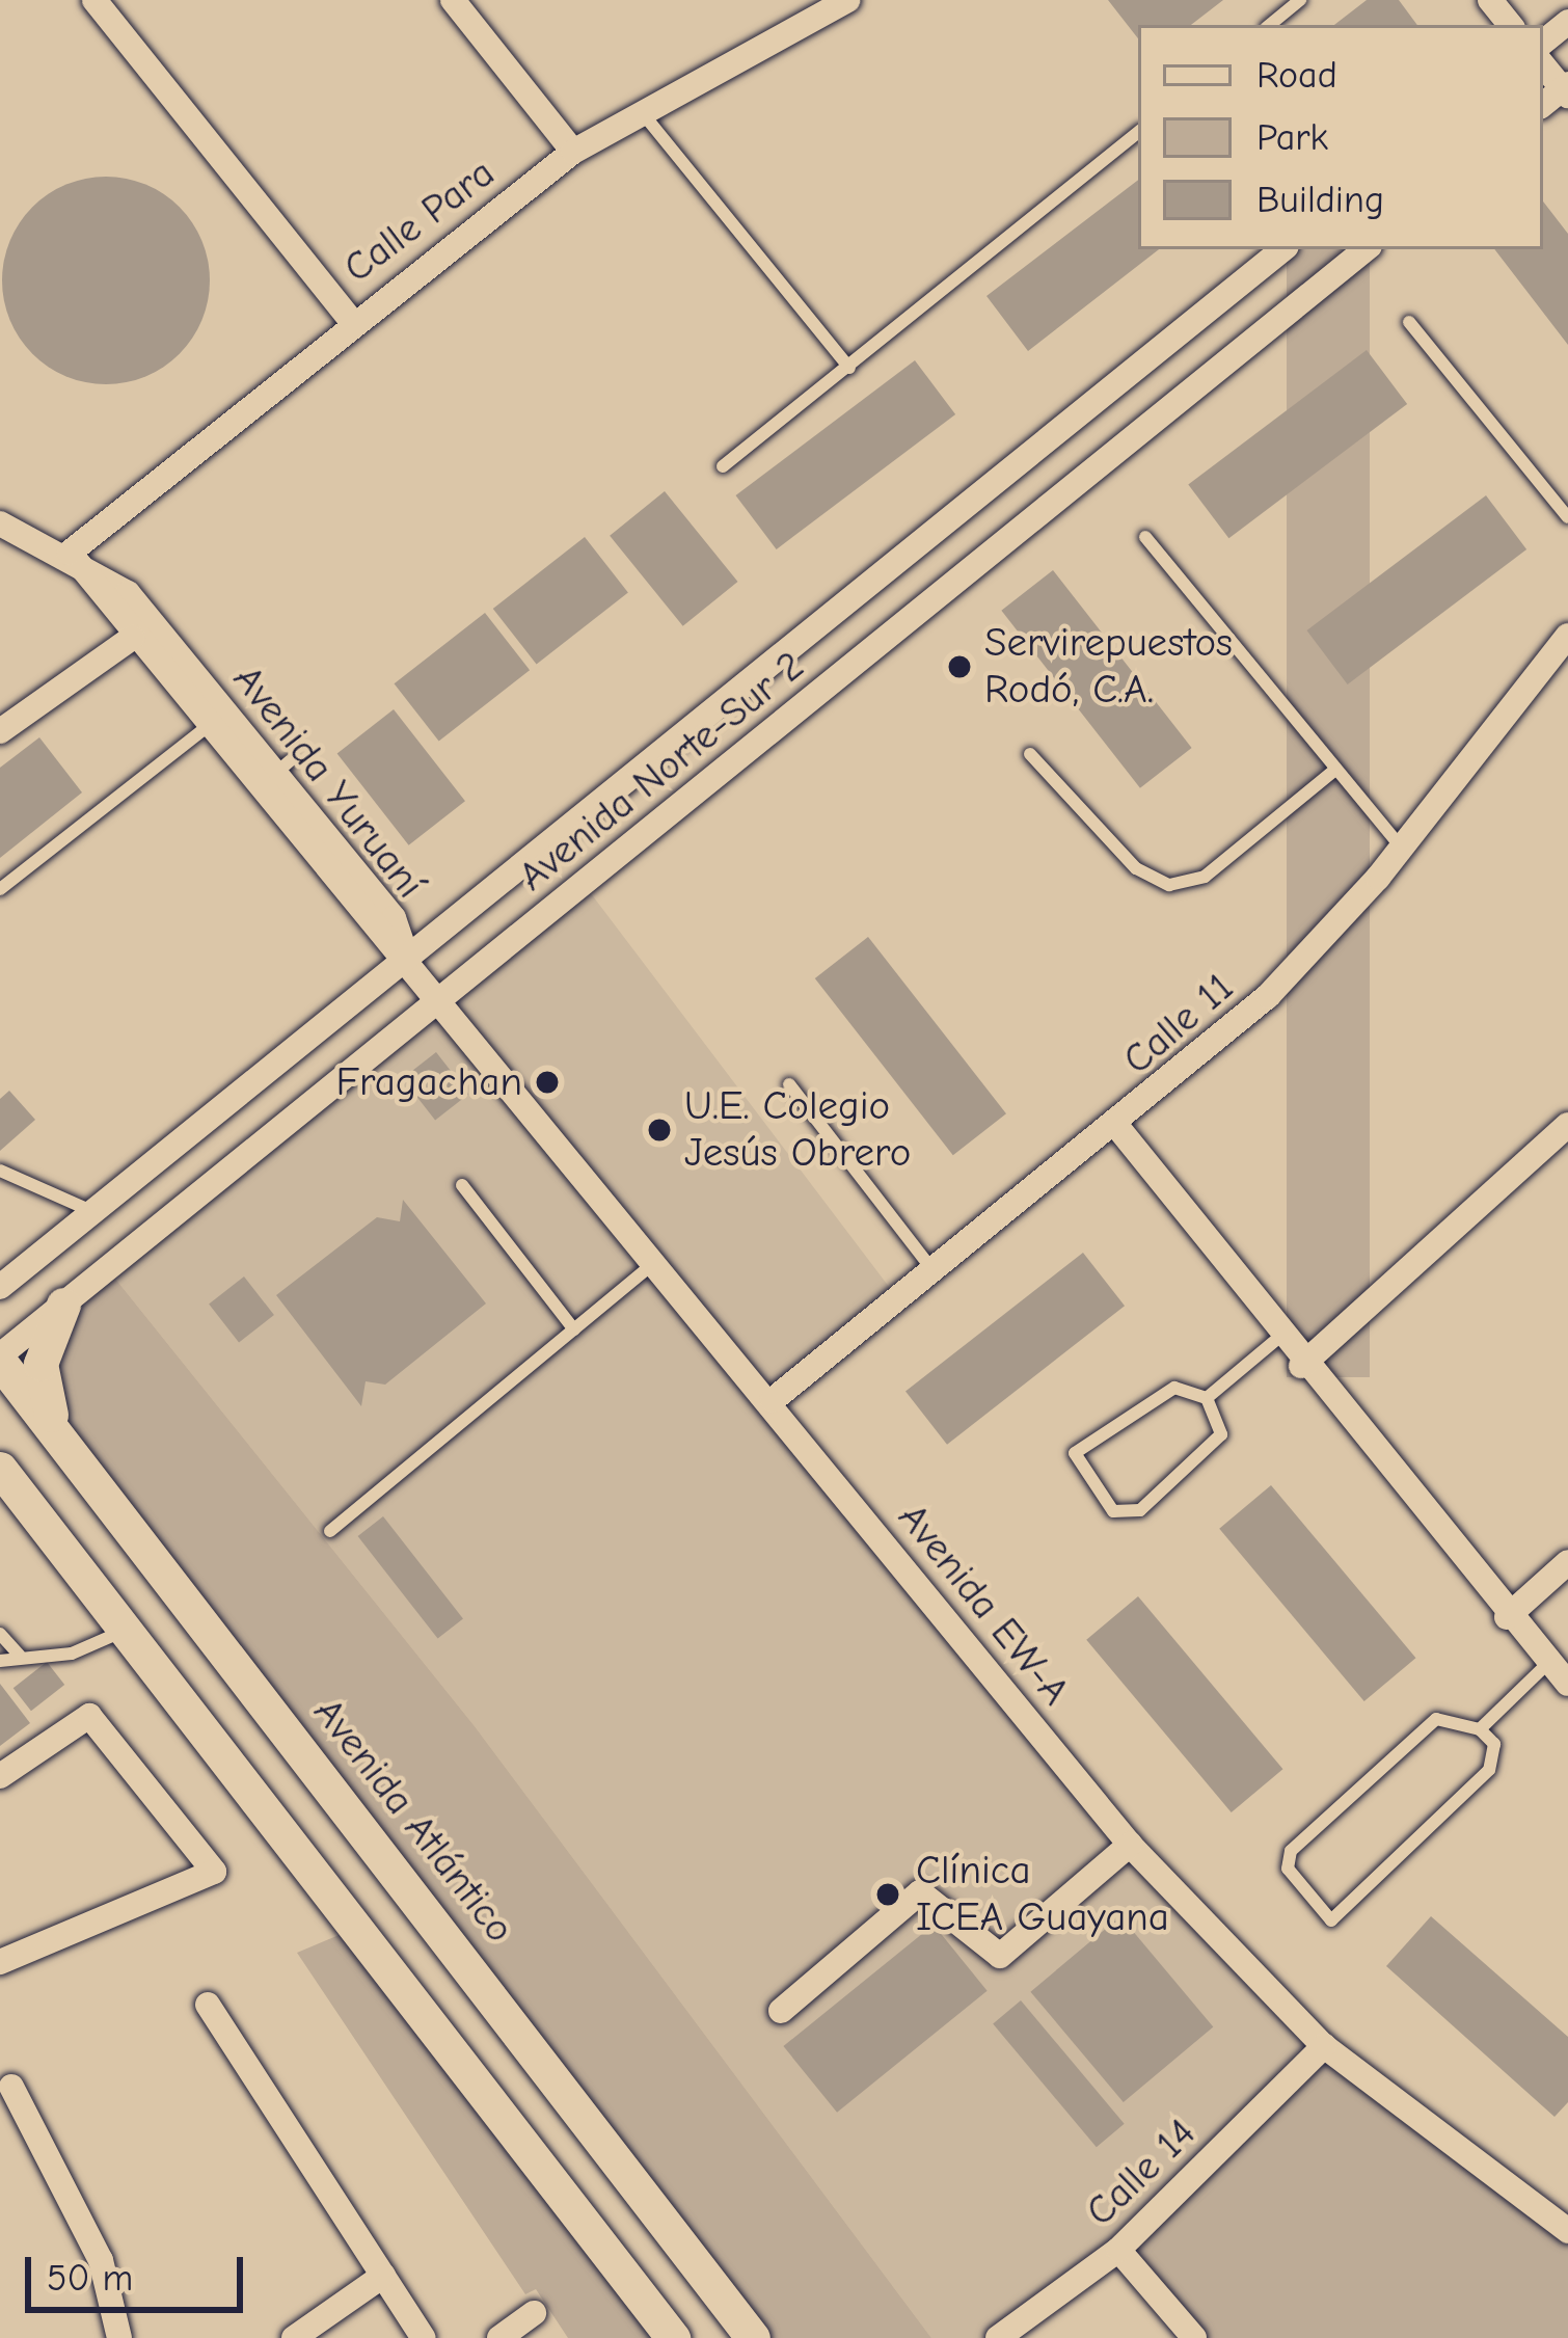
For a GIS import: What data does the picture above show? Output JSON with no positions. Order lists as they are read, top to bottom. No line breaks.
{"streets":{"main road":["Avenida Atlántico"],"street":["Calle Para","Avenida Norte-Sur 2","Avenida Yuruaní","Calle 11","Avenida EW-A","Calle 14"]},"crossings":[["Calle Para","Avenida Yuruaní"],["Avenida Norte-Sur 2","Avenida Yuruaní"],["Avenida Norte-Sur 2","Avenida EW-A"],["Avenida Norte-Sur 2","Avenida Atlántico"],["Avenida Yuruaní","Avenida EW-A"],["Calle 11","Avenida EW-A"],["Avenida EW-A","Calle 14"]],"places":["Servirepuestos Rodó, C.A.","Fragachan","U.E. Colegio Jesús Obrero","Clínica ICEA Guayana"],"legend":["Road","Park","Building"],"scale_bar":"50 m"}
